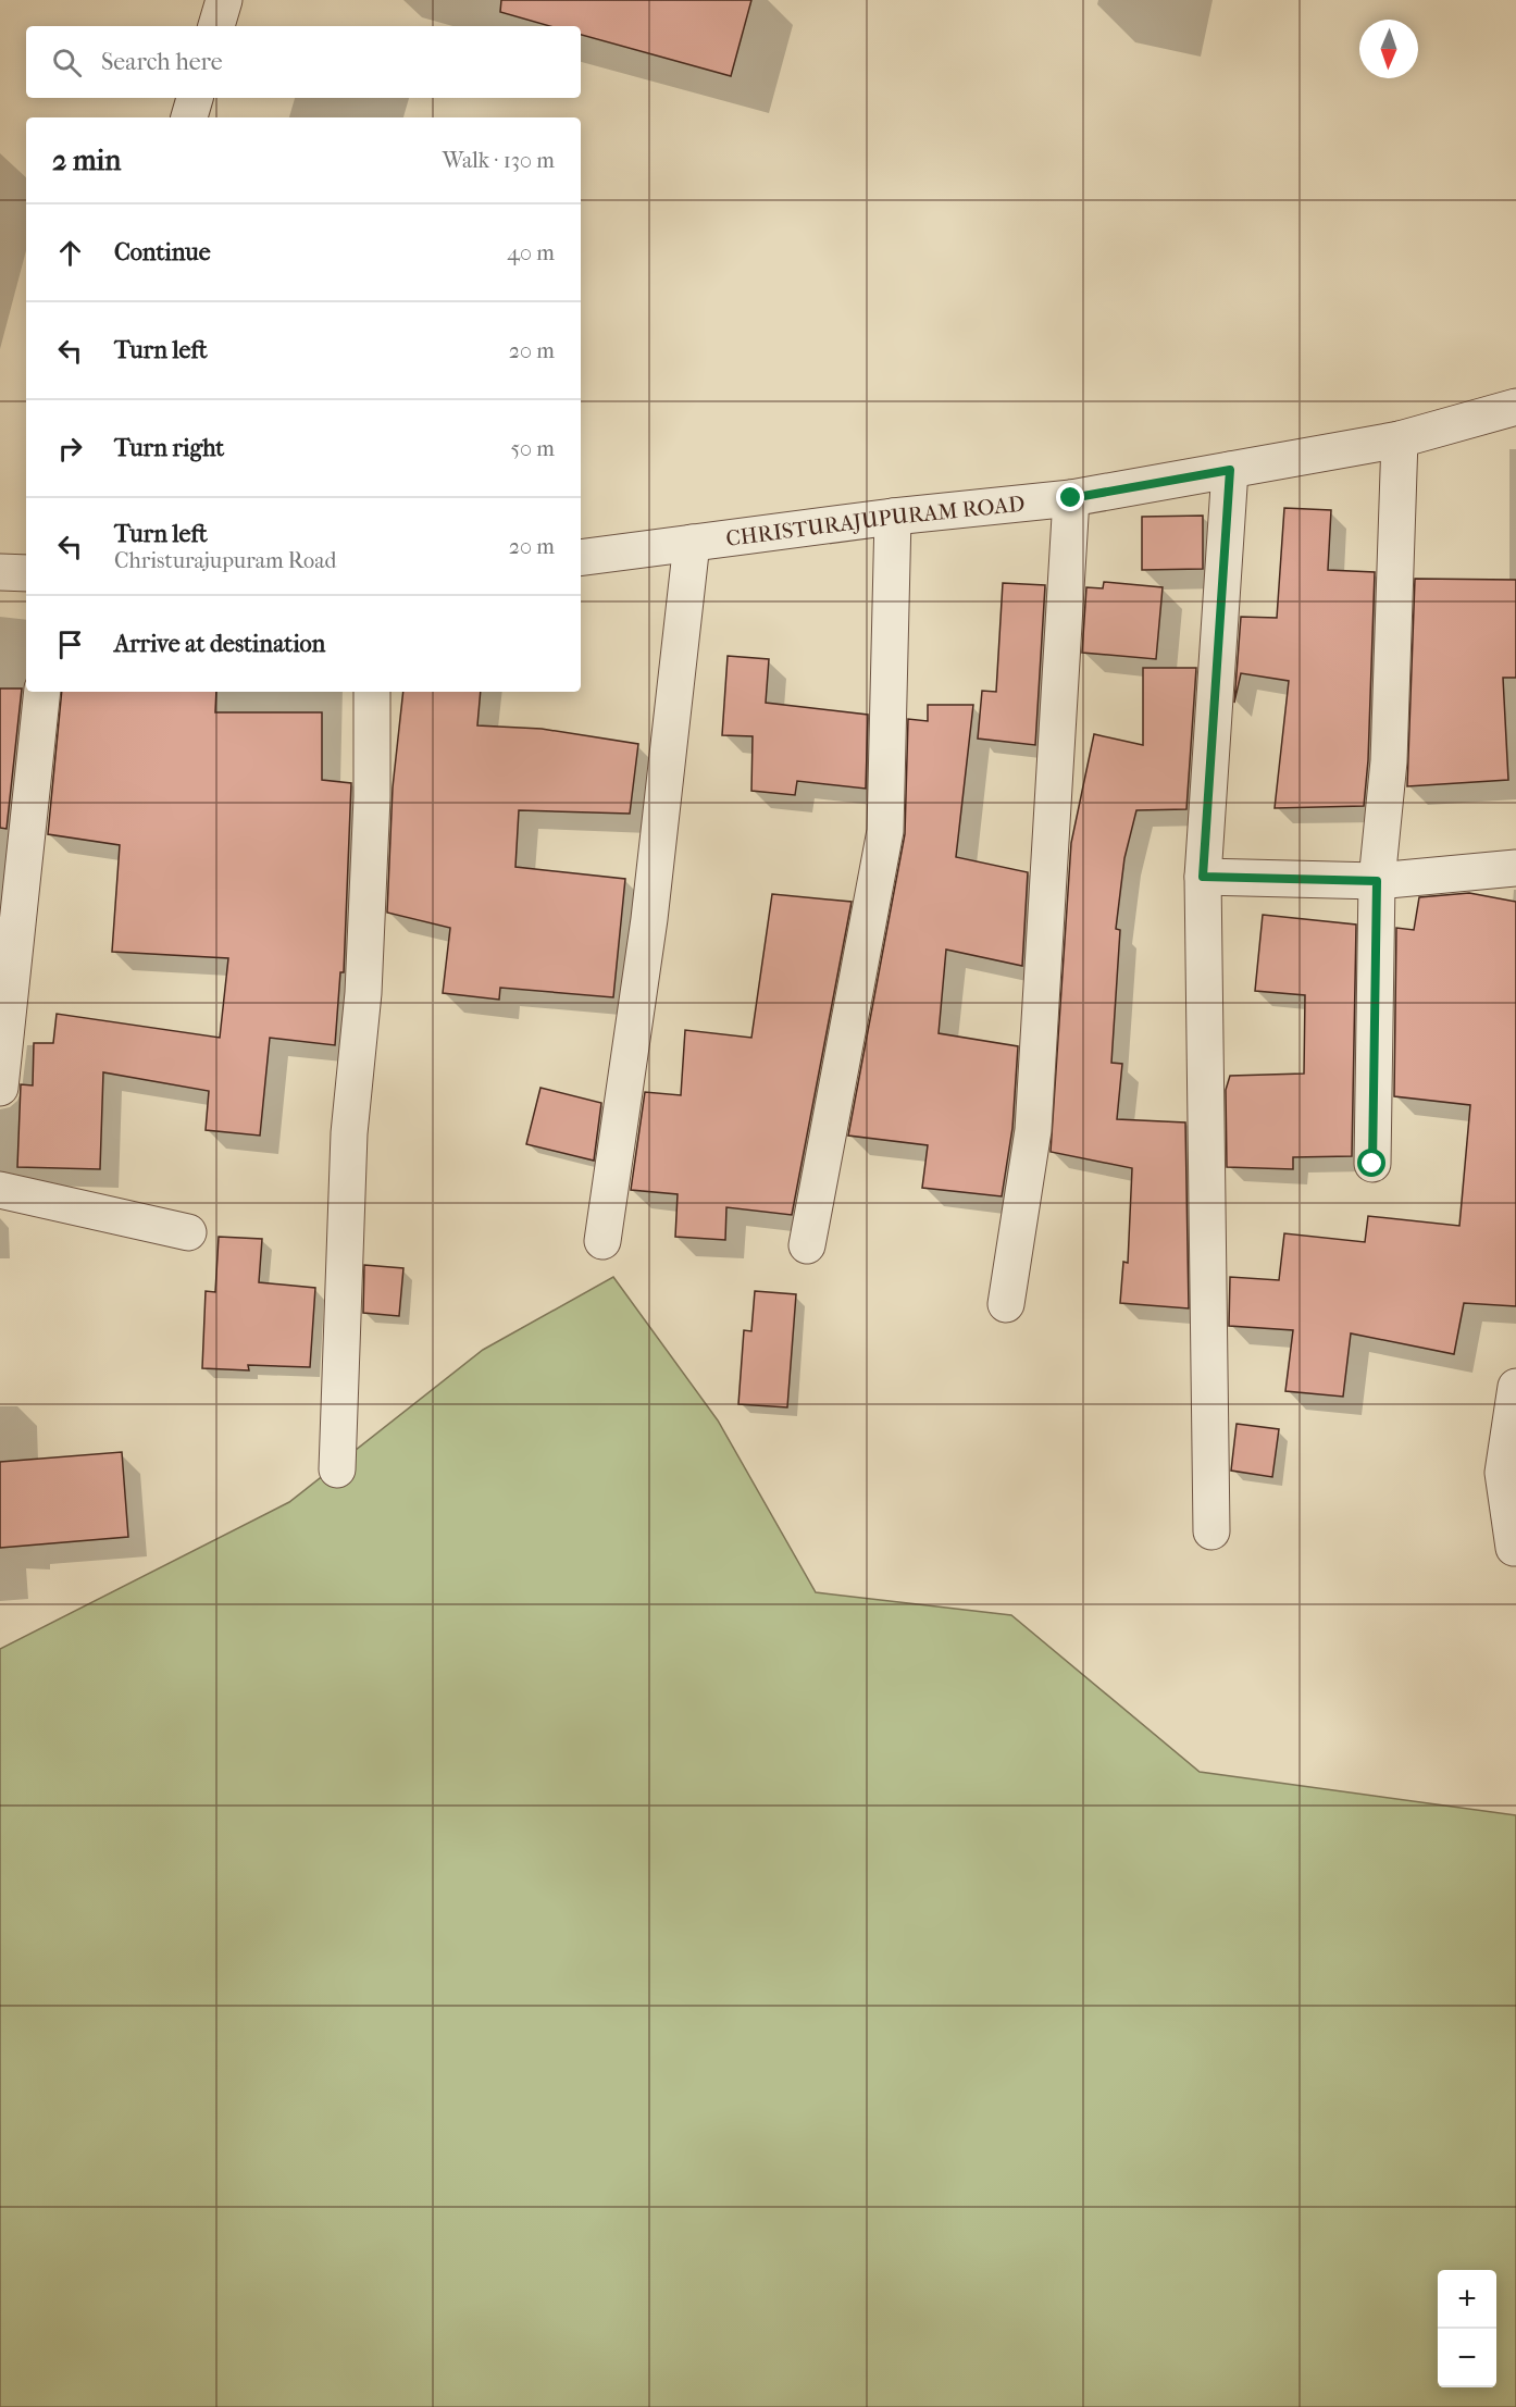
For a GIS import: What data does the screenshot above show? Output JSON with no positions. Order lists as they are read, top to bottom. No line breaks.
{"streets":{"street":["CHRISTURAJUPURAM ROAD"]},"north":"bottom","page":{"search":"Search here","heading":["2 min","Walk · 130 m"],"list":[["Continue","40 m"],["Turn left","20 m"],["Turn right","50 m"],["Turn left","Christurajupuram Road","20 m"],"Arrive at destination"],"map_buttons":["+","−"]}}
